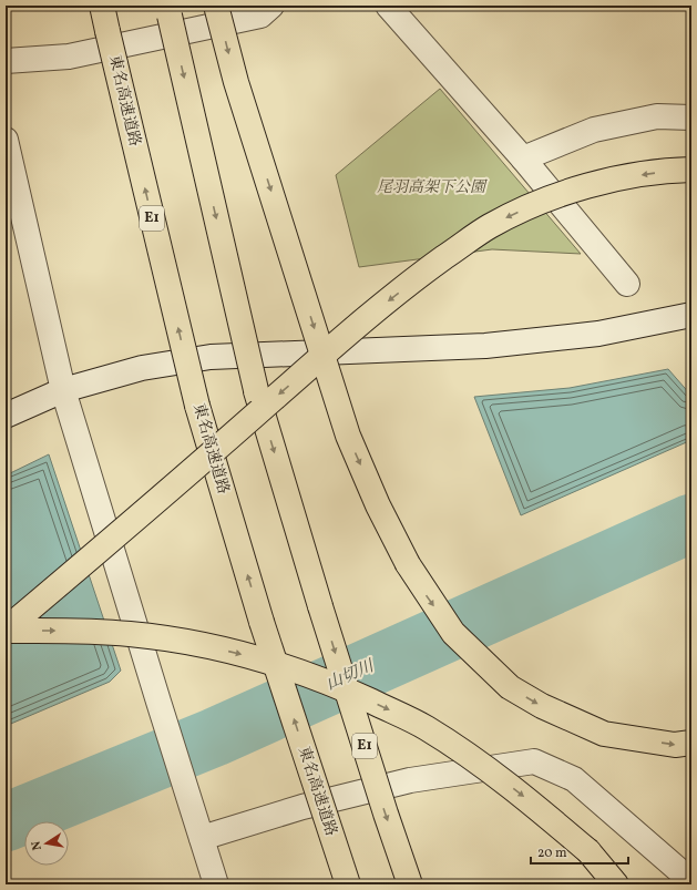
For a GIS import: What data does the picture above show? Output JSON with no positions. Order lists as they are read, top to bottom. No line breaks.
{"streets":{"highway":["東名高速道路","E1"]},"water":["山切川"],"parks":["尾羽高架下公園"],"scale_bar":"20 m","north":"left"}
